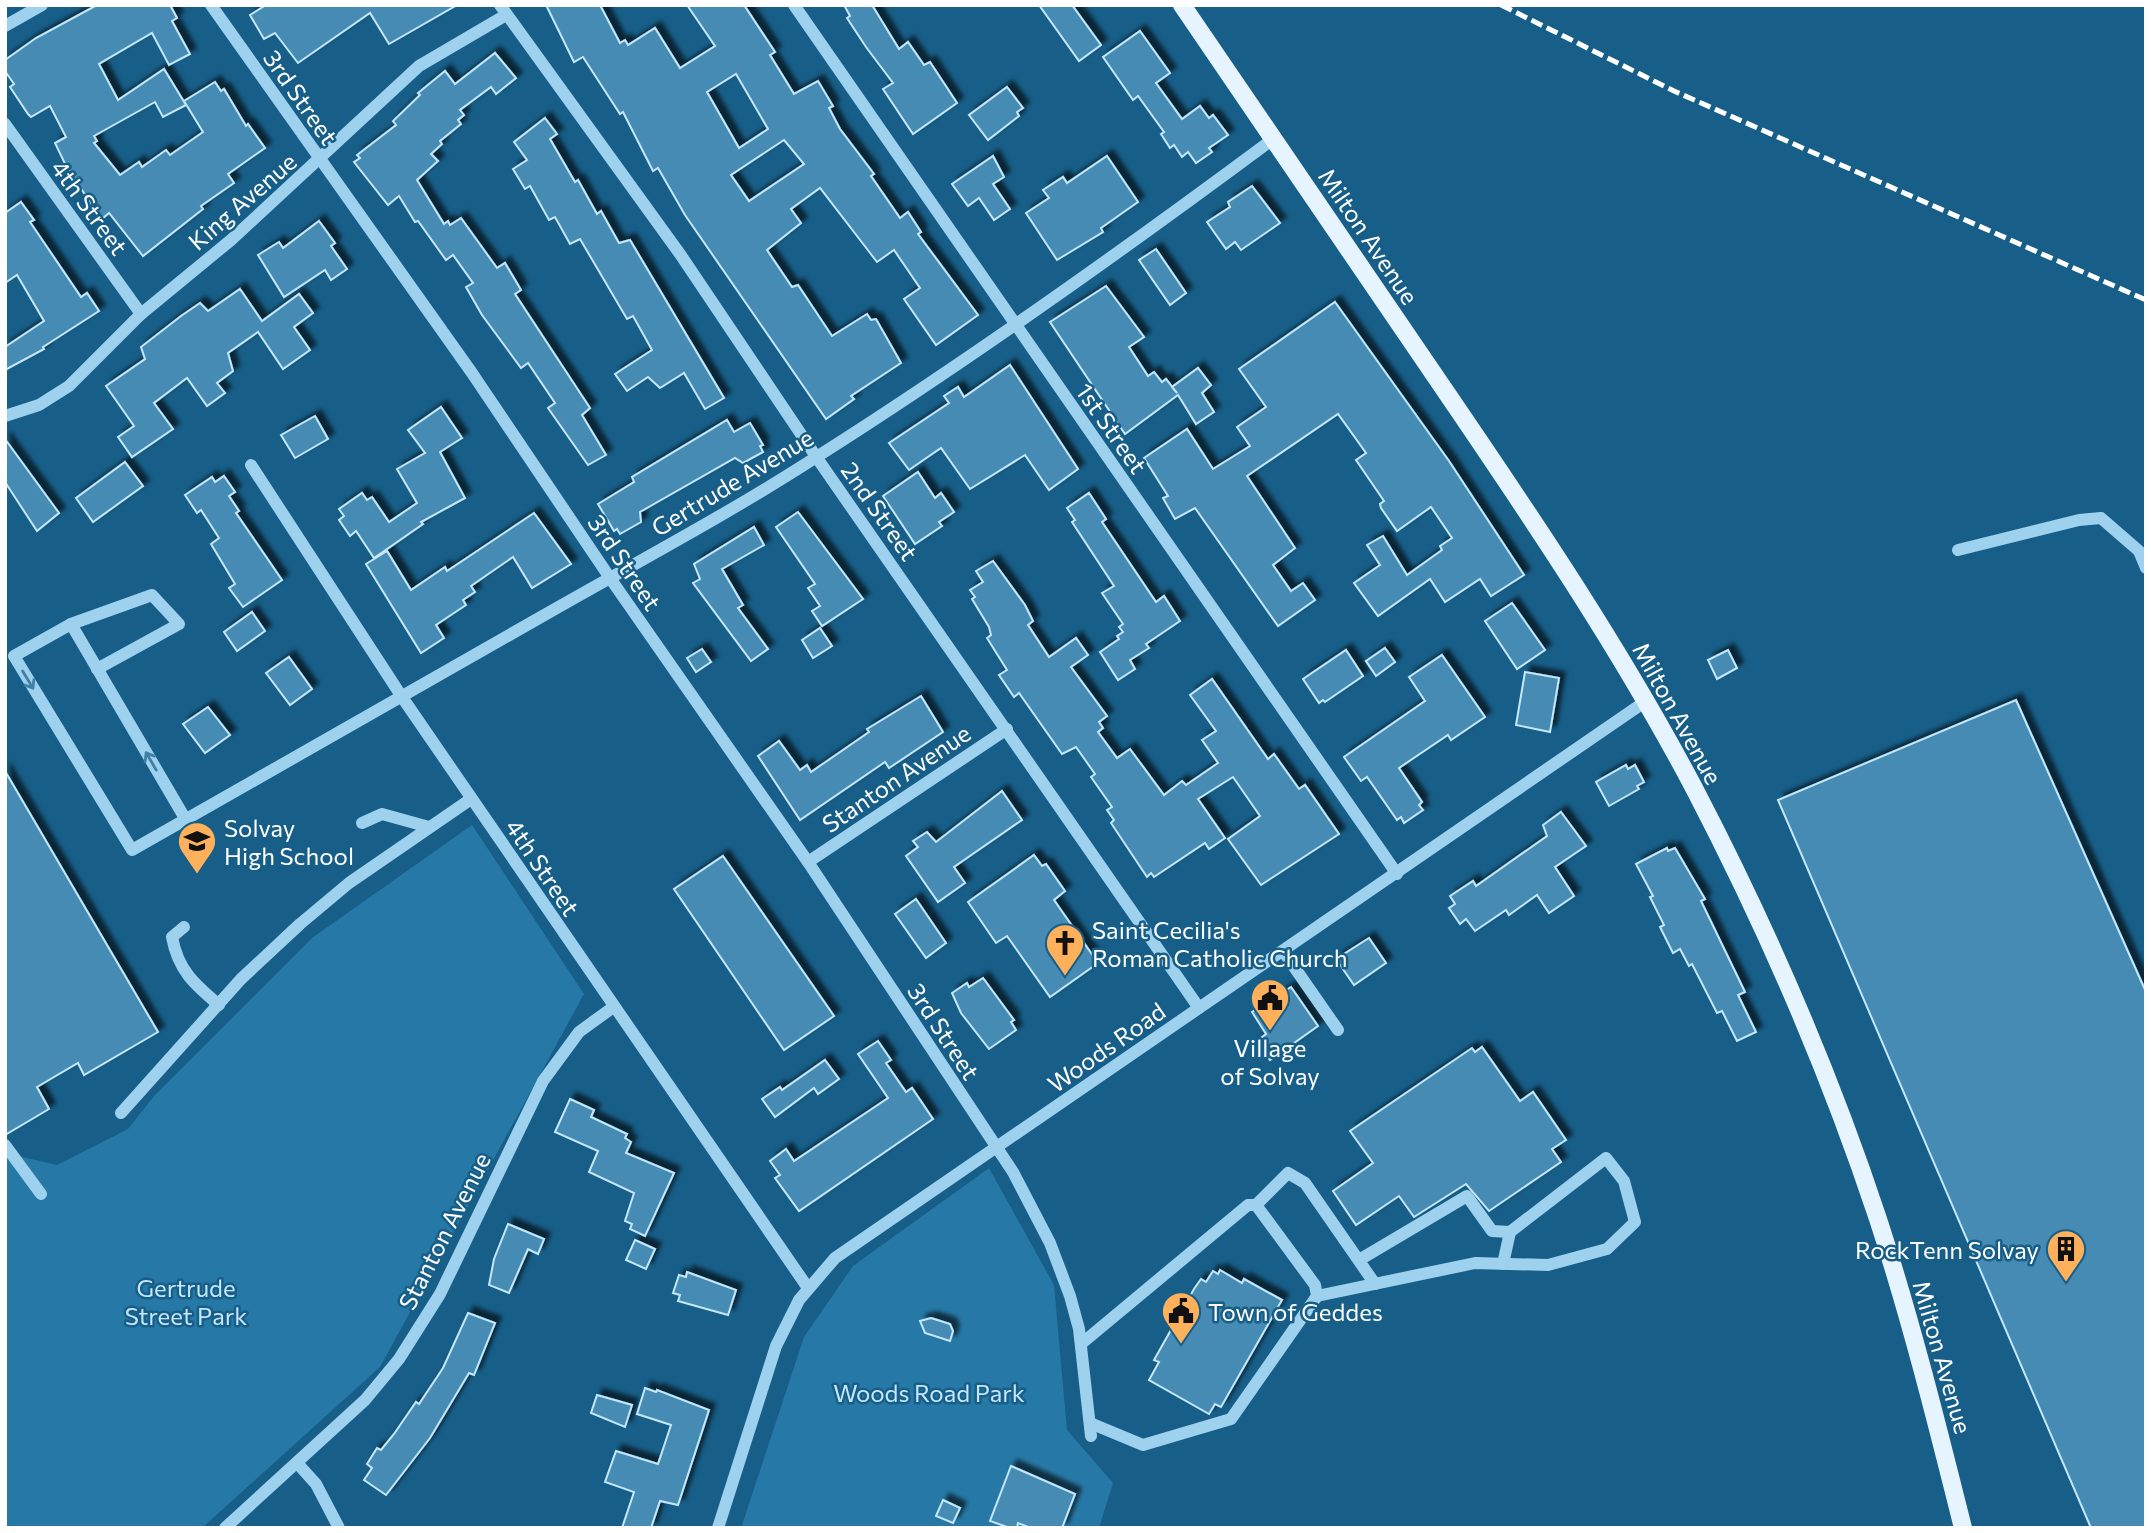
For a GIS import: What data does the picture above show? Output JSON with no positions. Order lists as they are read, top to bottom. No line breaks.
{"streets":{"main road":["Milton Avenue"],"street":["3rd Street","King Avenue","4th Street","1st Street","Gertrude Avenue","2nd Street","Stanton Avenue","Woods Road"]},"crossings":[["3rd Street","King Avenue"],["3rd Street","Gertrude Avenue"],["3rd Street","Stanton Avenue"],["3rd Street","Woods Road"],["King Avenue","4th Street"],["King Avenue","2nd Street"],["4th Street","Gertrude Avenue"],["4th Street","Stanton Avenue"],["4th Street","Woods Road"],["Milton Avenue","Gertrude Avenue"],["Milton Avenue","Woods Road"],["1st Street","Gertrude Avenue"],["1st Street","Woods Road"],["Gertrude Avenue","2nd Street"],["2nd Street","Stanton Avenue"],["2nd Street","Woods Road"]],"parks":["Gertrude Street Park","Woods Road Park"],"places":{"school or university":["Solvay High School"],"church":["Saint Cecilia's Roman Catholic Church"],"public building":["Village of Solvay","Town of Geddes"],"building":["RockTenn Solvay"]}}
